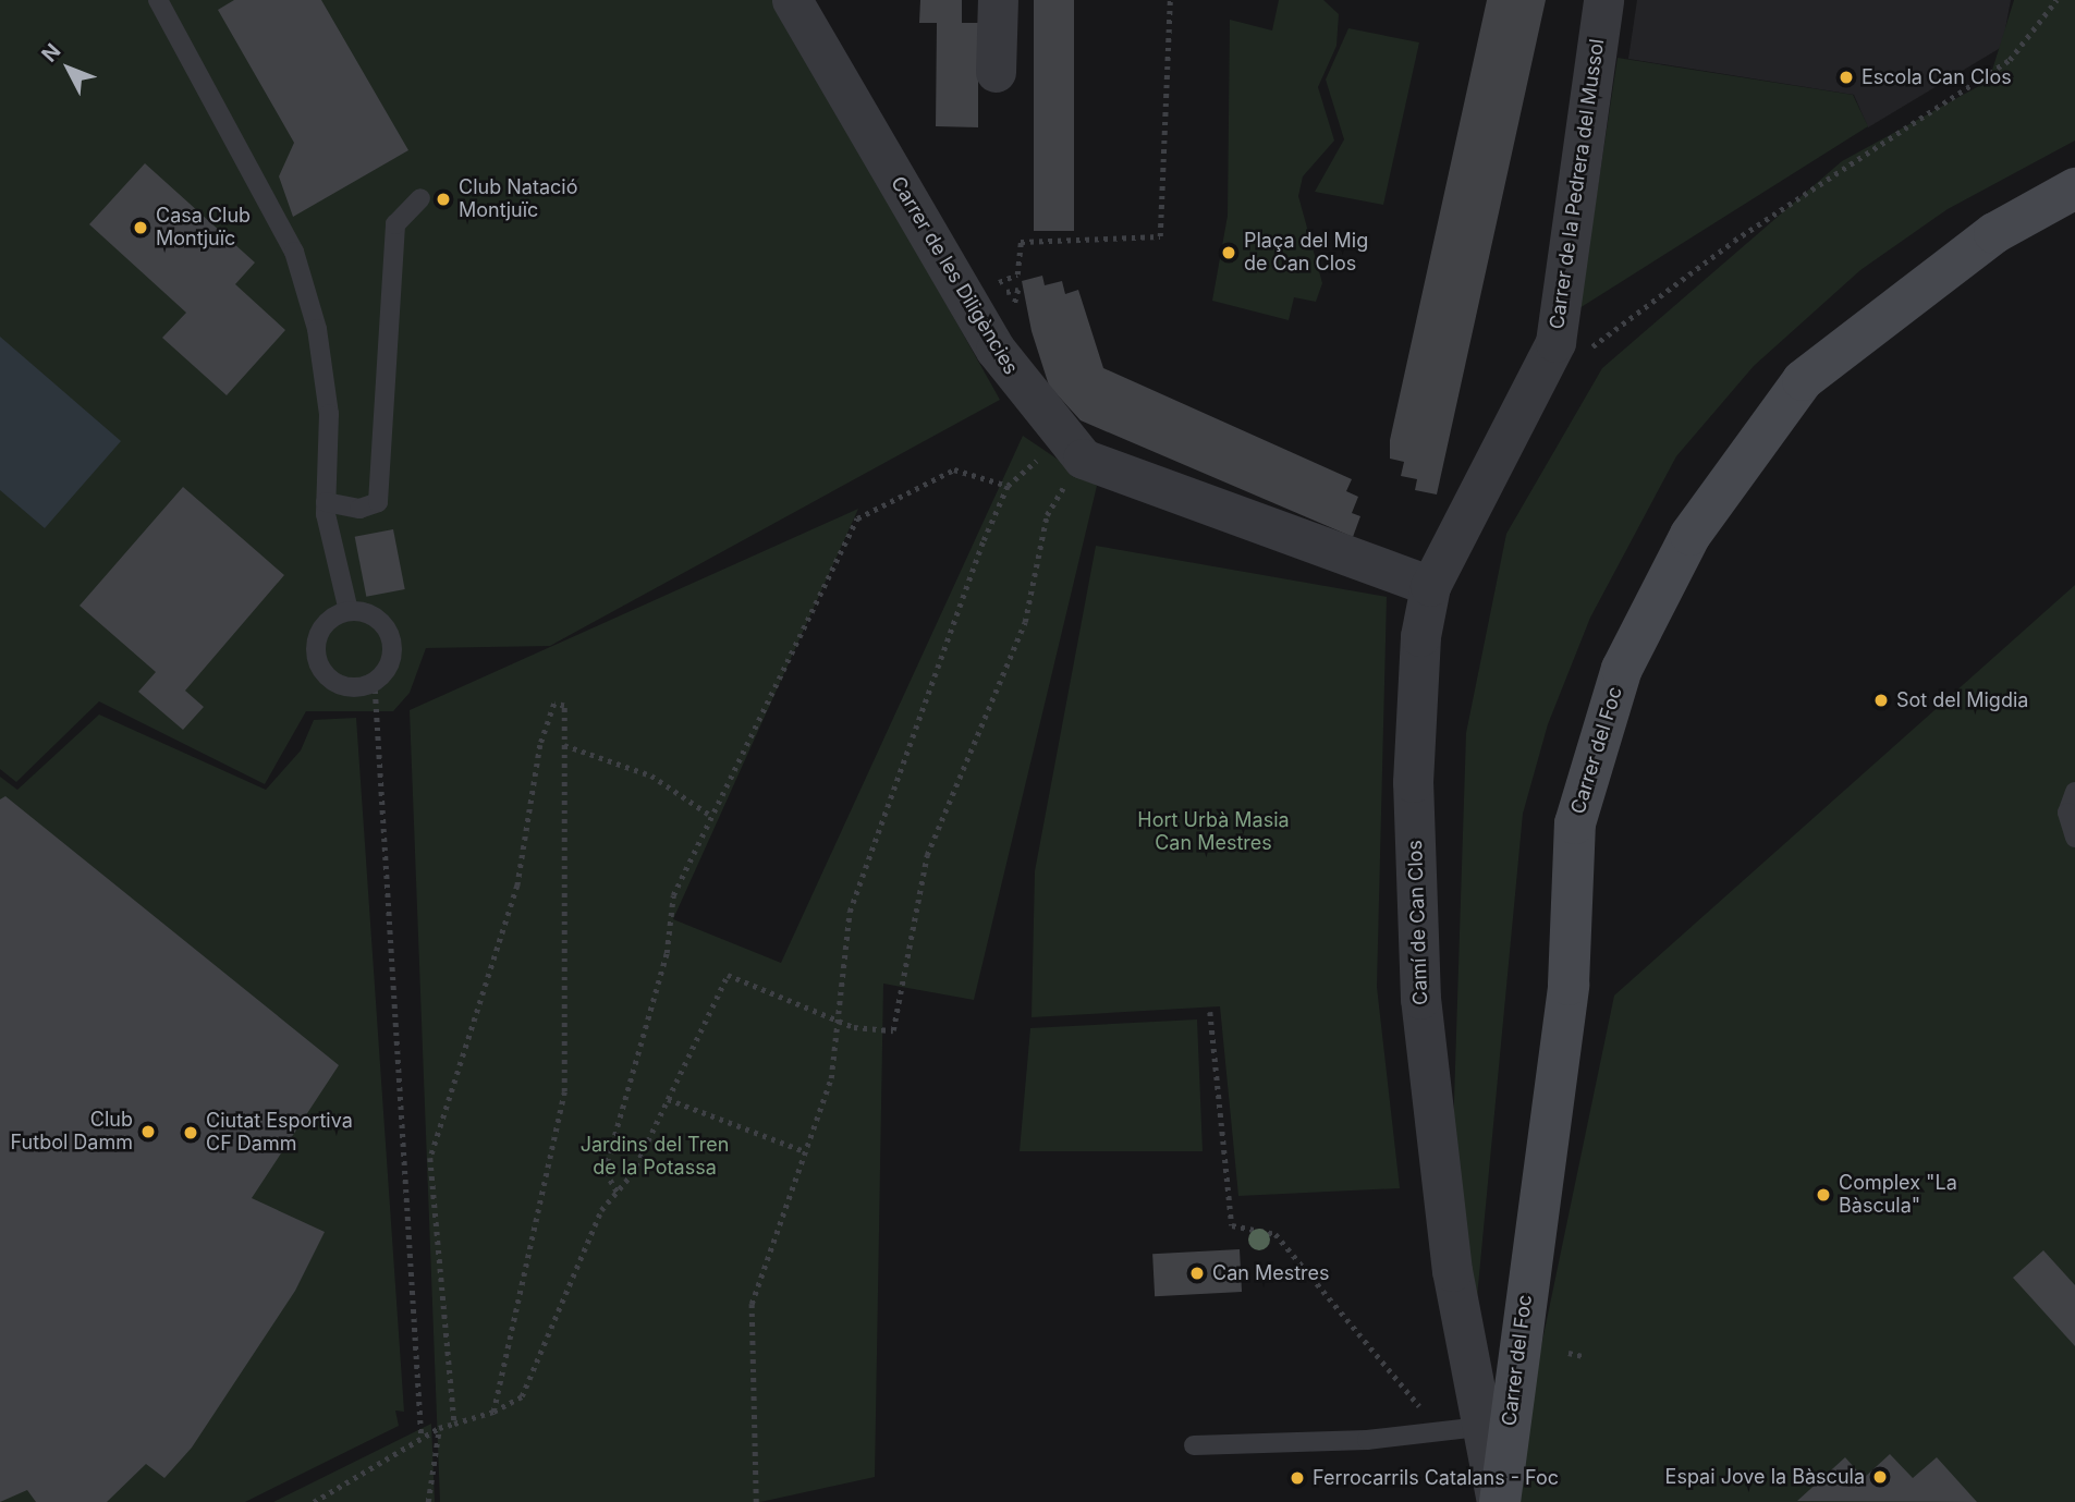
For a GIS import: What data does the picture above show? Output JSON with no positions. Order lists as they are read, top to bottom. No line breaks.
{"streets":{"street":["Carrer de la Pedrera del Mussol","Carrer de les Diligències","Carrer del Foc","Camí de Can Clos"]},"crossings":[["Carrer de la Pedrera del Mussol","Camí de Can Clos"],["Carrer del Foc","Camí de Can Clos"]],"parks":["Hort Urbà Masia Can Mestres","Jardins del Tren de la Potassa"],"places":["Escola Can Clos","Club Natació Montjuïc","Casa Club Montjuïc","Plaça del Mig de Can Clos","Sot del Migdia","Club Futbol Damm","Ciutat Esportiva CF Damm","Complex \"La Bàscula\"","Can Mestres","Espai Jove la Bàscula","Ferrocarrils Catalans - Foc"],"north":"top left"}
